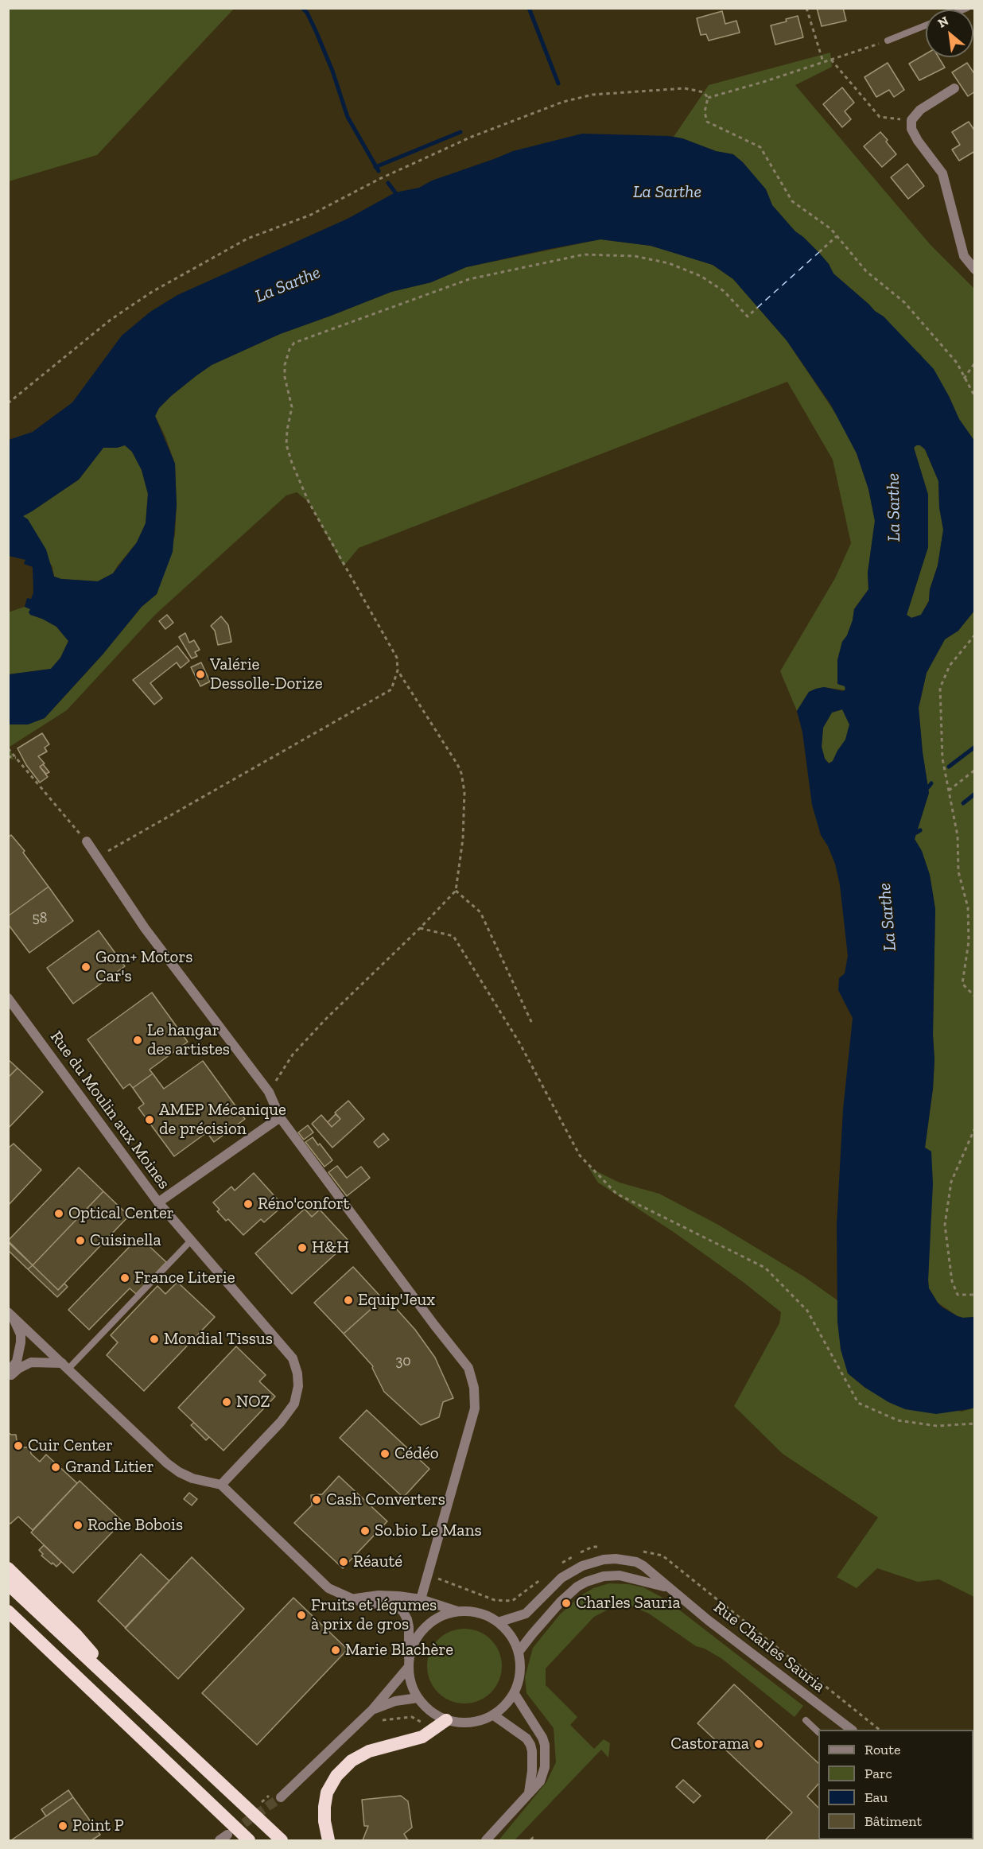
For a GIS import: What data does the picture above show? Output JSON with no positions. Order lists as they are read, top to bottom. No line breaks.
{"streets":{"street":["Rue du Moulin aux Moines","Rue Charles Sauria"]},"water":["La Sarthe"],"places":["Valérie Dessolle-Dorize","Gom+ Motors Car's","Le hangar des artistes","AMEP Mécanique de précision","Réno'confort","Optical Center","Cuisinella","H&H","France Literie","Equip'Jeux","Mondial Tissus","NOZ","Cuir Center","Cédéo","Grand Litier","Cash Converters","Roche Bobois","So.bio Le Mans","Réauté","Charles Sauria","Fruits et légumes à prix de gros","Marie Blachère","Castorama","Point P"],"house_numbers":["58","30"],"legend":["Route","Parc","Eau","Bâtiment"],"north":"top left"}
